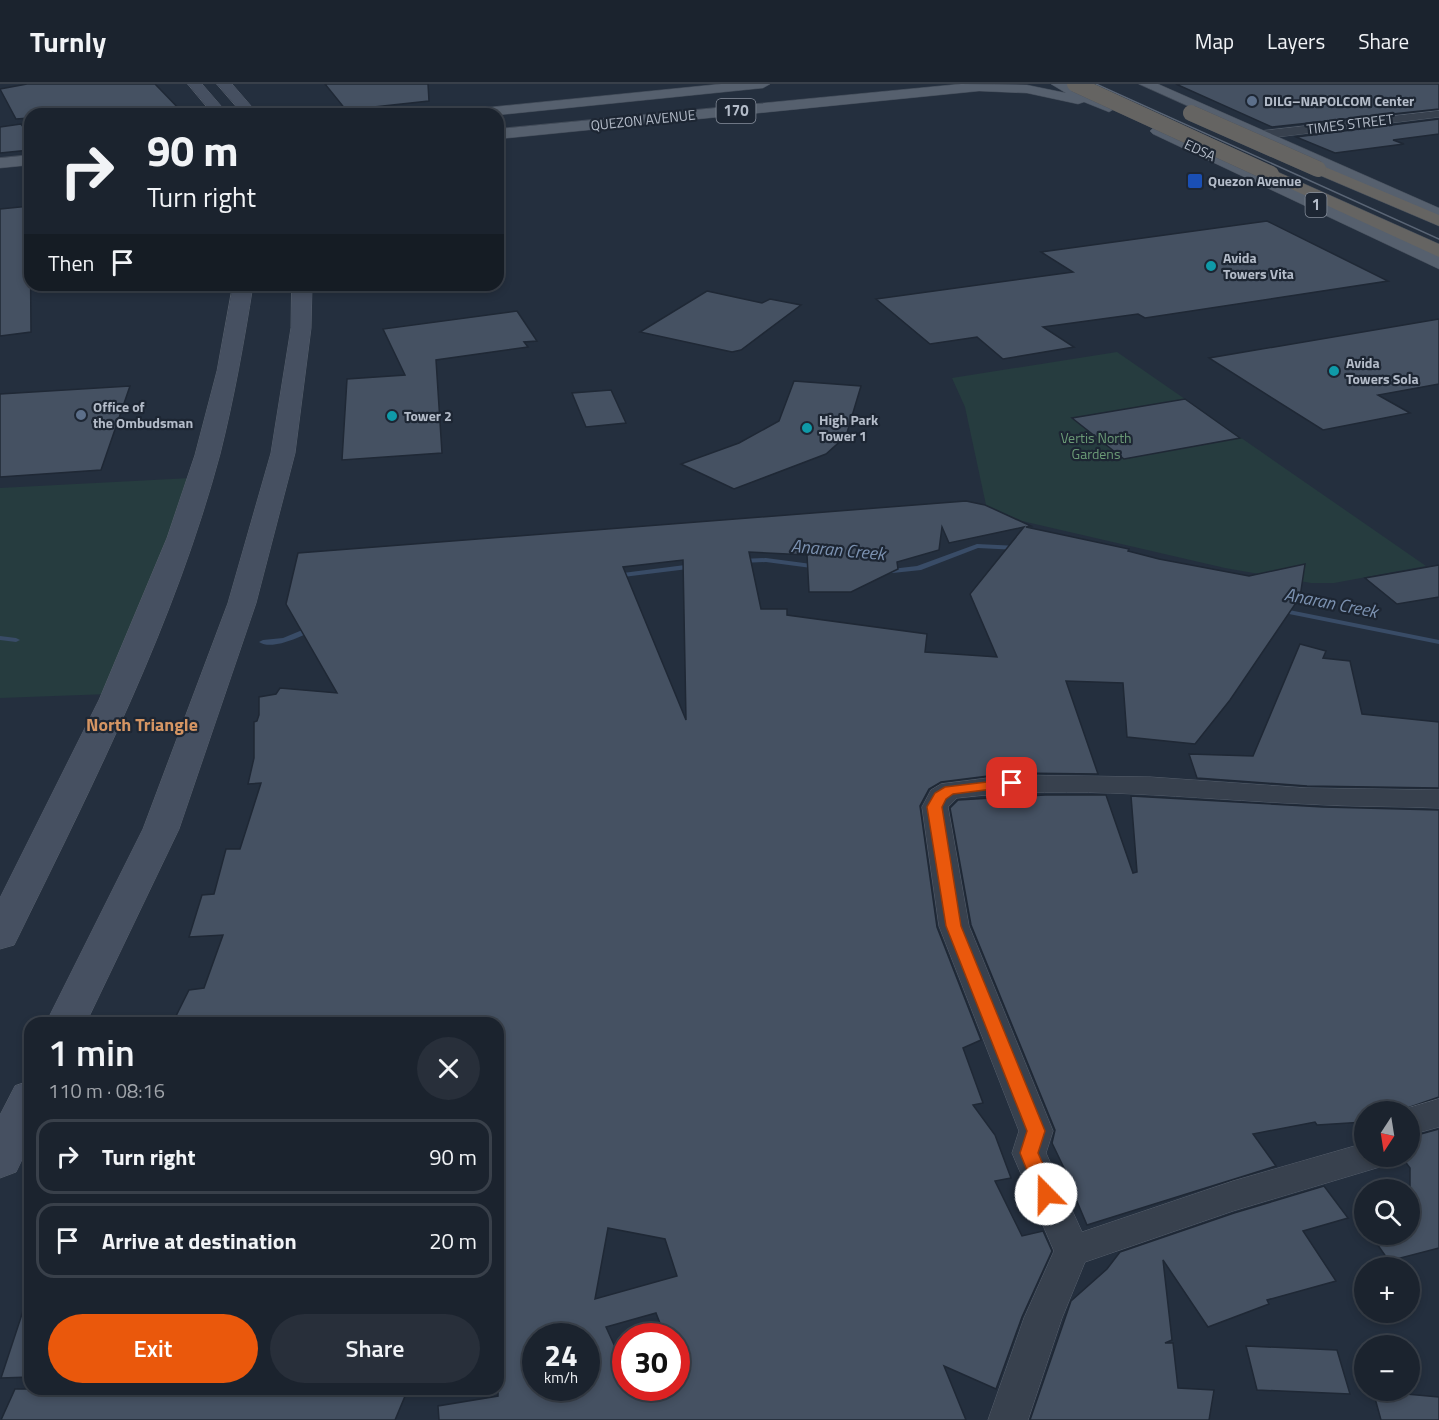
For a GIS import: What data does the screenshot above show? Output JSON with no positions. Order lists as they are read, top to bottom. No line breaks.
{"streets":{"highway":["EDSA","1"],"main road":["170","QUEZON AVENUE"],"street":["TIMES STREET"]},"crossings":[["TIMES STREET","EDSA"]],"districts":["North Triangle"],"water":["Anaran Creek"],"parks":["Vertis North Gardens"],"places":{"other":["DILG–NAPOLCOM Center","Avida Towers Vita","Avida Towers Sola","Office of the Ombudsman","Tower 2","High Park Tower 1"],"transit":["Quezon Avenue"]},"north":"bottom","page":{"header":"Turnly","nav":["Map","Layers","Share"],"turn":["90 m","Turn right"],"then":"Then","heading":["1 min","110 m · 08:16"],"map_buttons":["+","−"],"list":[{"name":"Turn right","value":"90 m"},{"name":"Arrive at destination","value":"20 m"}],"buttons":["Exit","Share"],"speed":"24 km/h","limit":"30"}}
